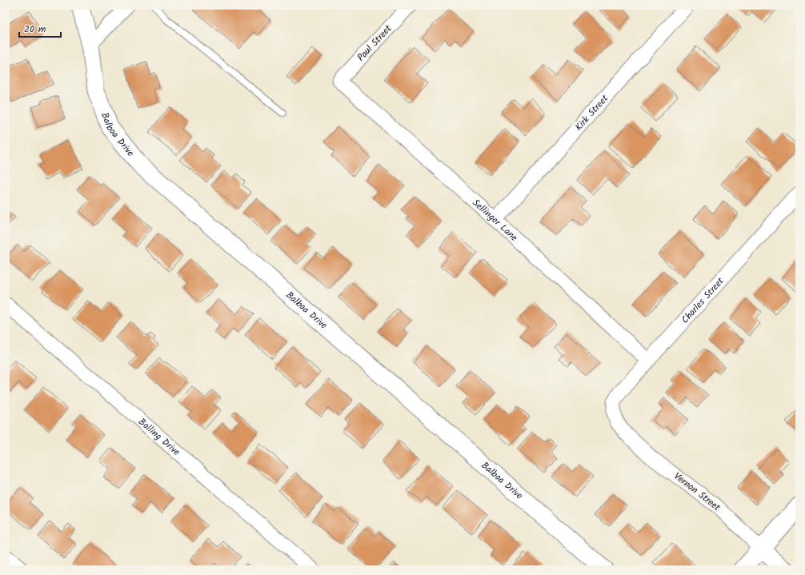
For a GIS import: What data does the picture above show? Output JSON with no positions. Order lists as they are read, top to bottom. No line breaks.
{"streets":{"street":["Paul Street","Kirk Street","Balboa Drive","Sellinger Lane","Charles Street","Bolling Drive","Vernon Street"]},"crossings":[["Paul Street","Sellinger Lane"],["Kirk Street","Sellinger Lane"],["Sellinger Lane","Charles Street"],["Charles Street","Vernon Street"]],"scale_bar":"20 m"}
